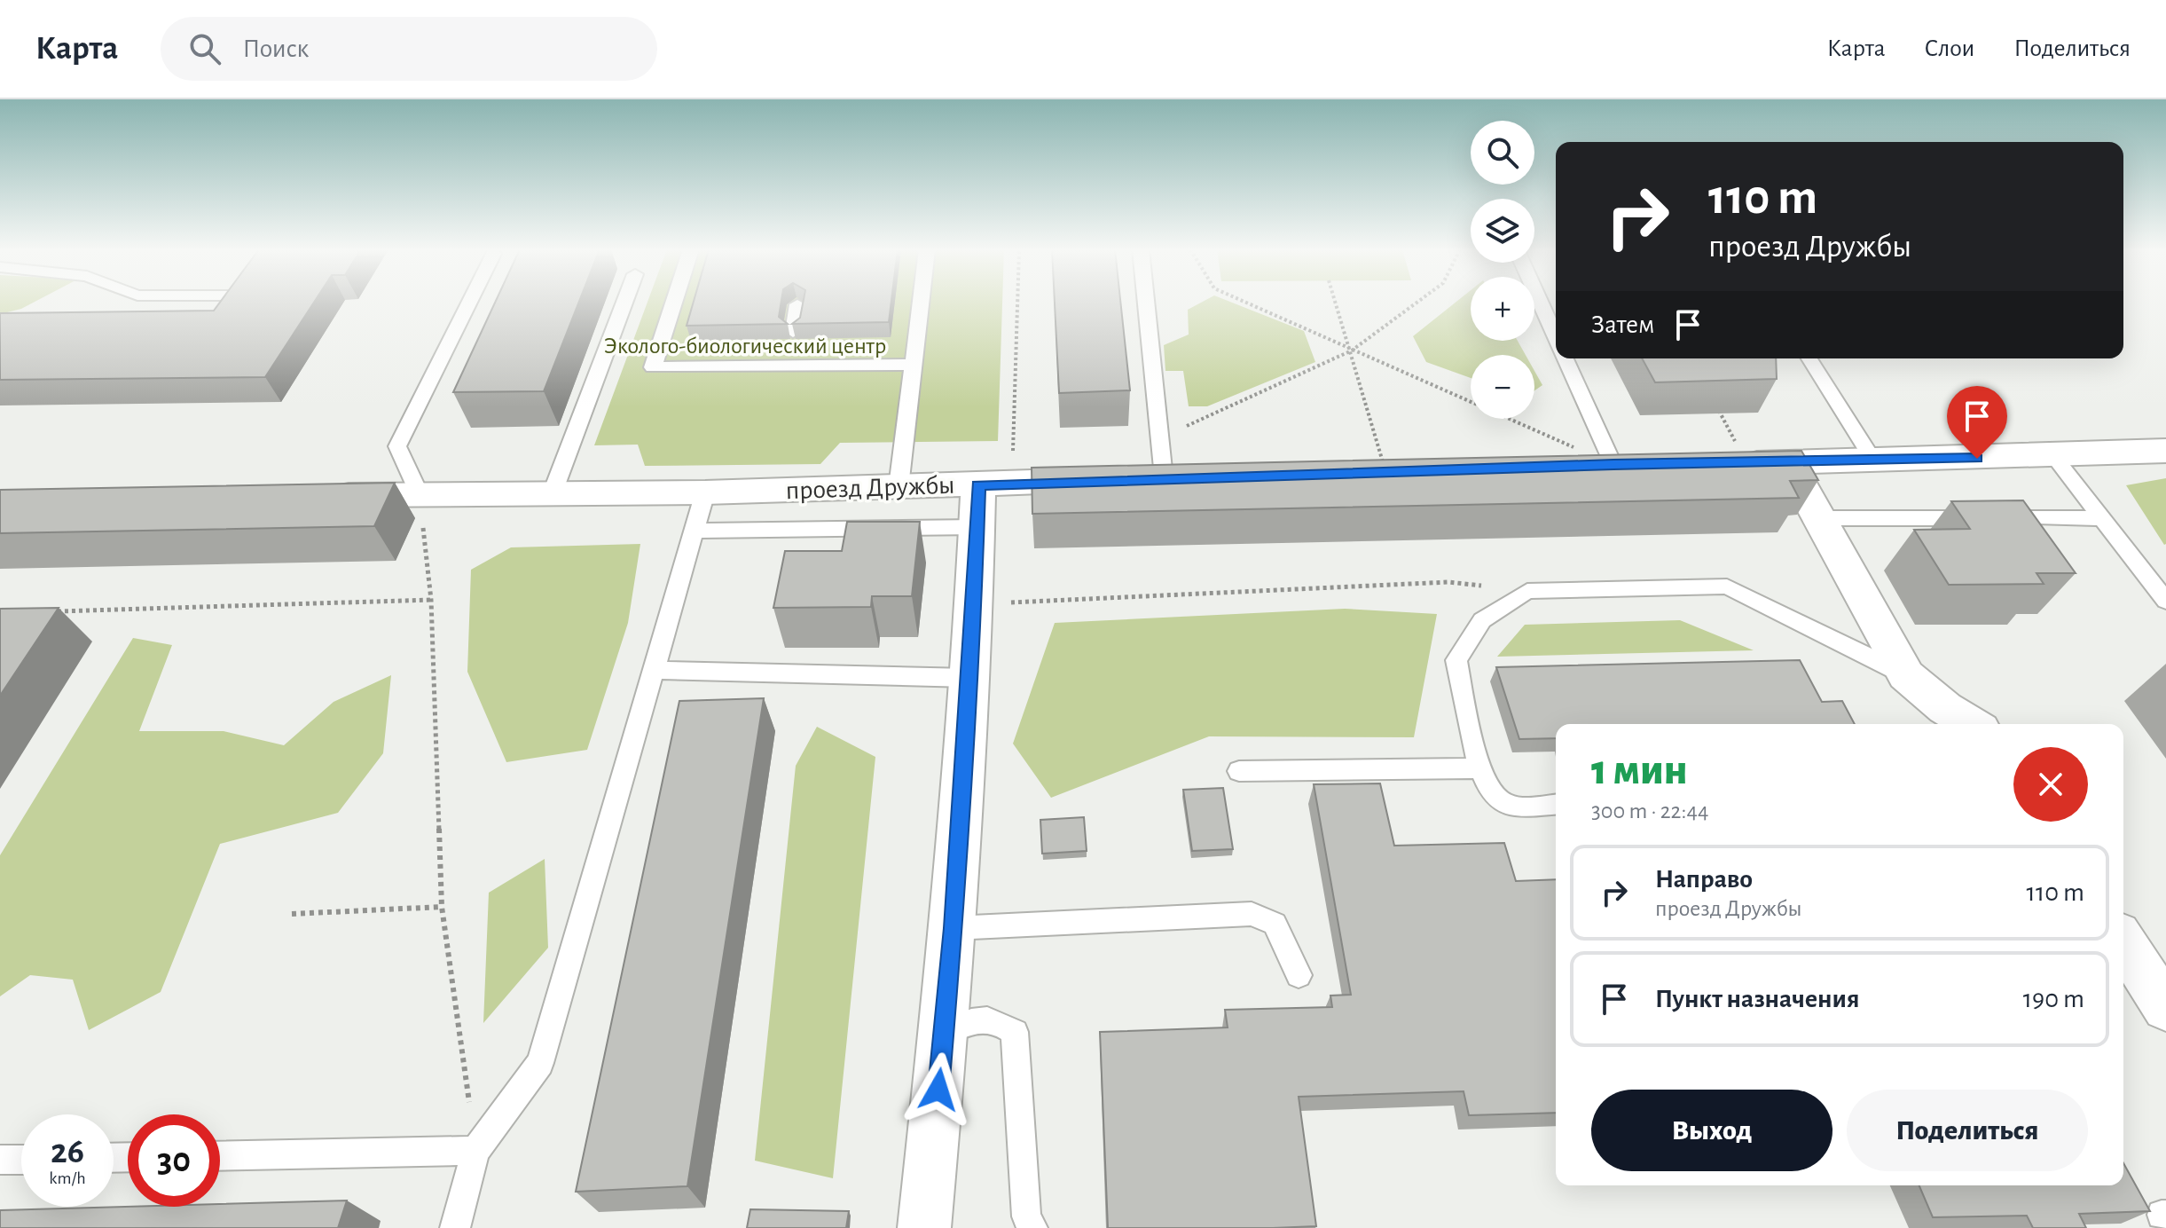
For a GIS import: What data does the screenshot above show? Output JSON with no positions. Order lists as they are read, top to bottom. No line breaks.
{"streets":{"street":["проезд Дружбы"]},"parks":["Эколого-биологический центр"],"page":{"header":"Карта","search":"Поиск","nav":["Карта","Слои","Поделиться"],"map_buttons":["+","−"],"turn":["110 m","проезд Дружбы"],"then":"Затем","heading":["1 мин","300 m · 22:44"],"list":[{"name":"Направо","note":"проезд Дружбы","value":"110 m"},{"name":"Пункт назначения","value":"190 m"}],"buttons":["Выход","Поделиться"],"speed":"26 km/h","limit":"30"}}
